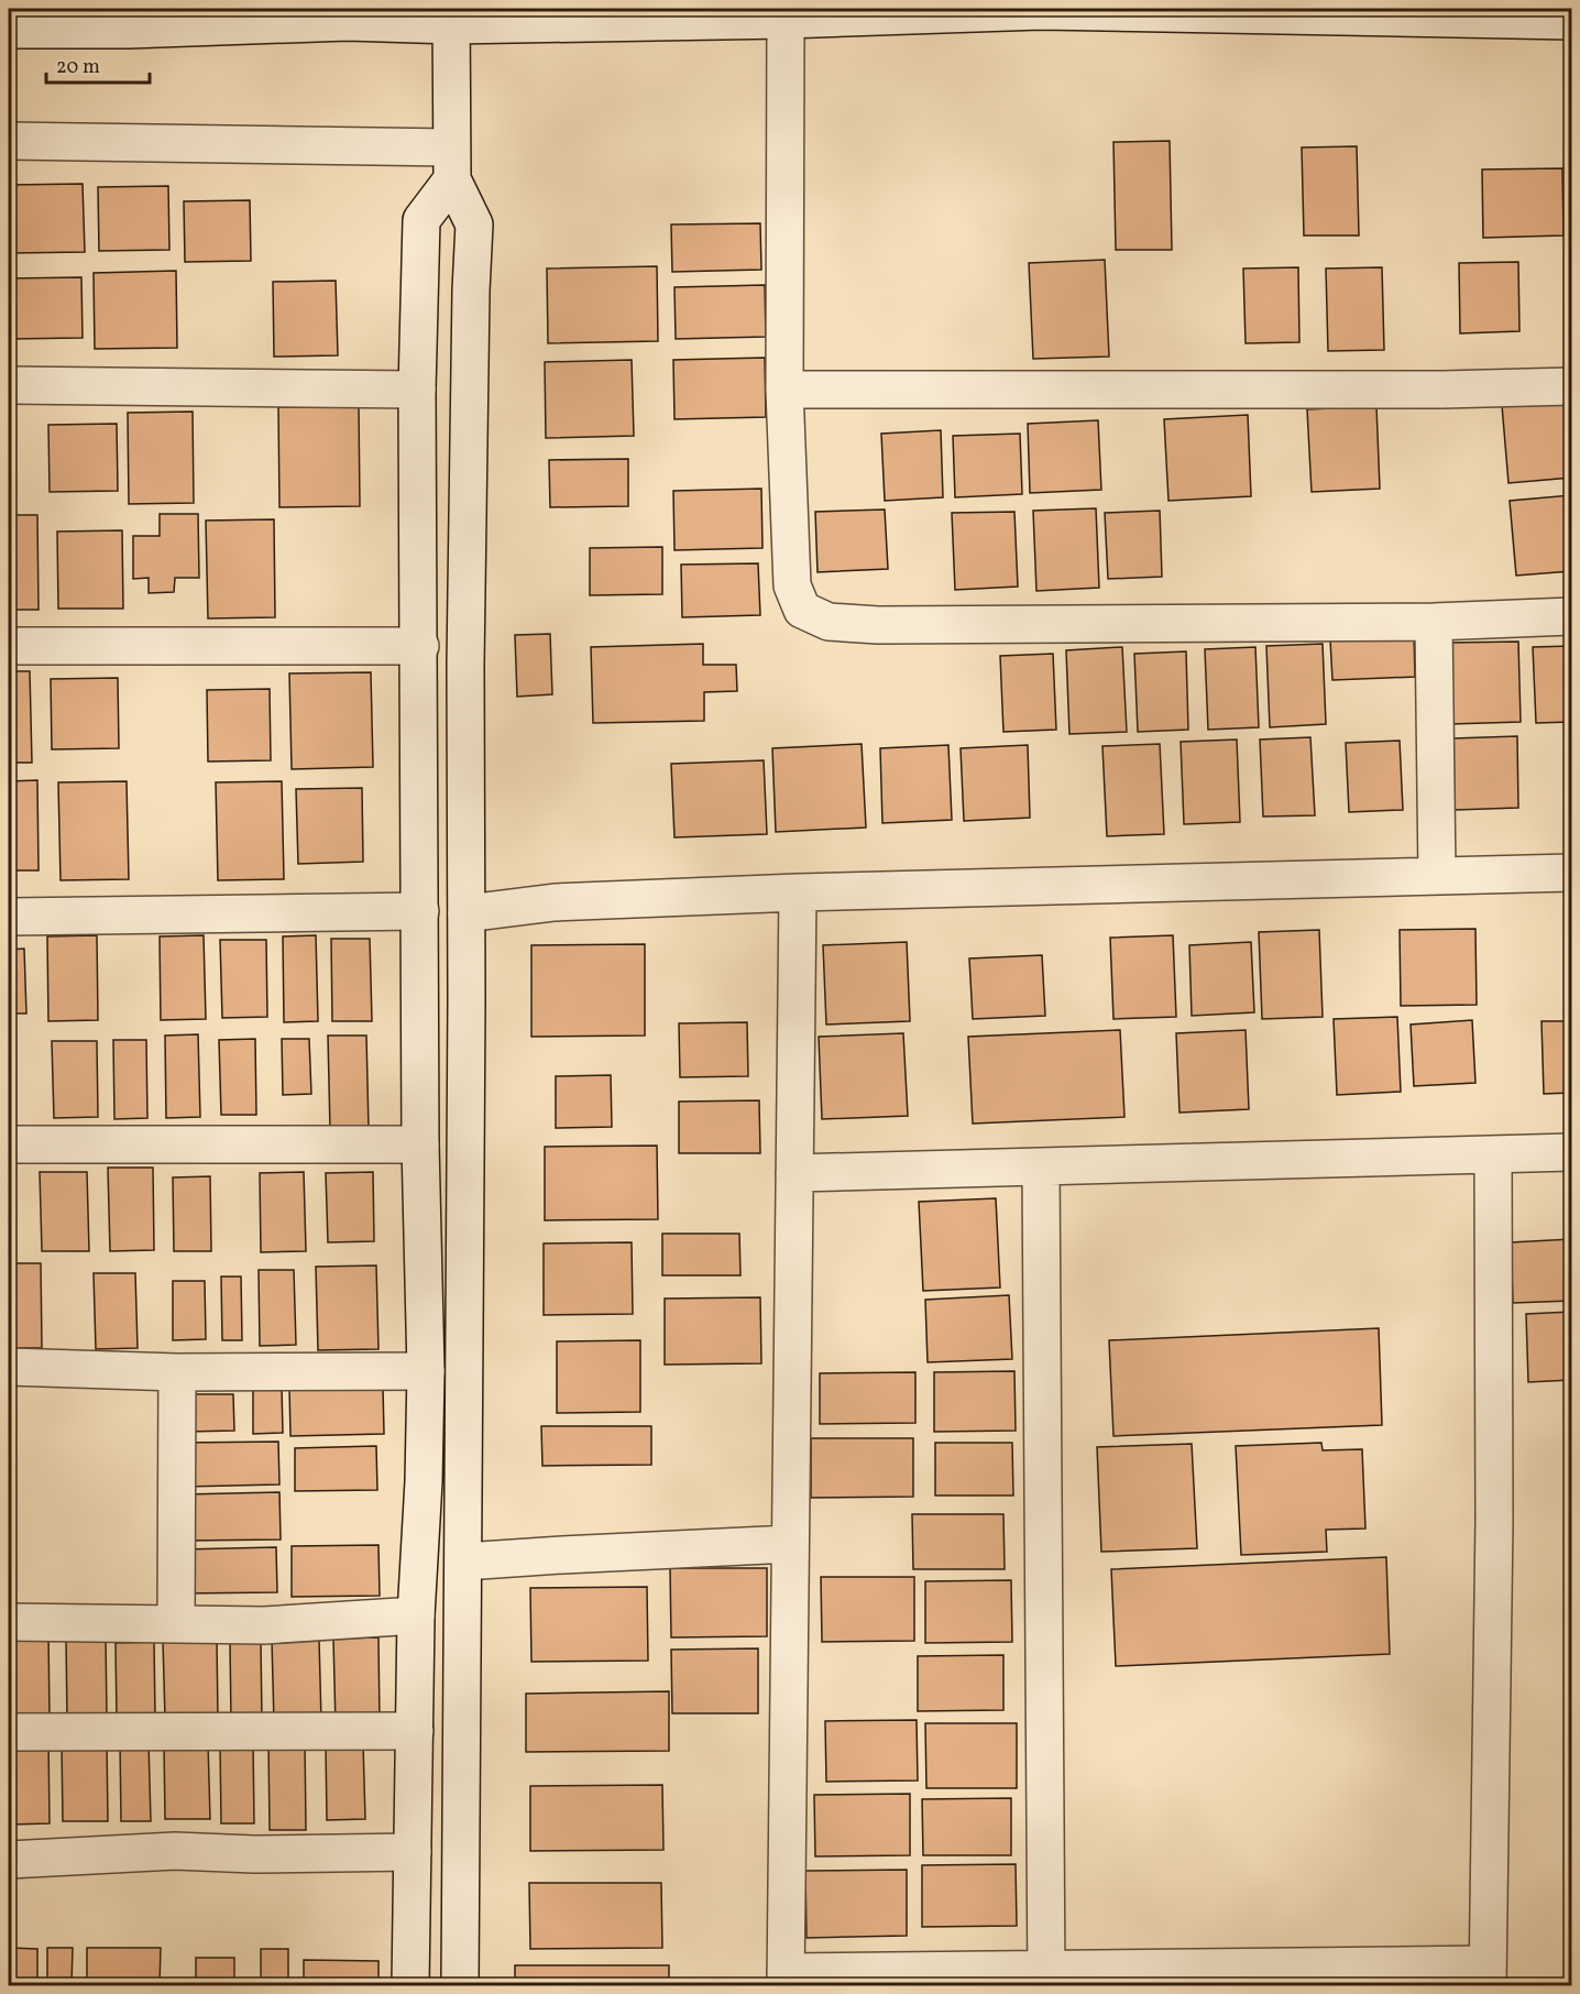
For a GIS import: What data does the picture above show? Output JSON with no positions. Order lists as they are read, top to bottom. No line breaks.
{"scale_bar":"20 m"}
